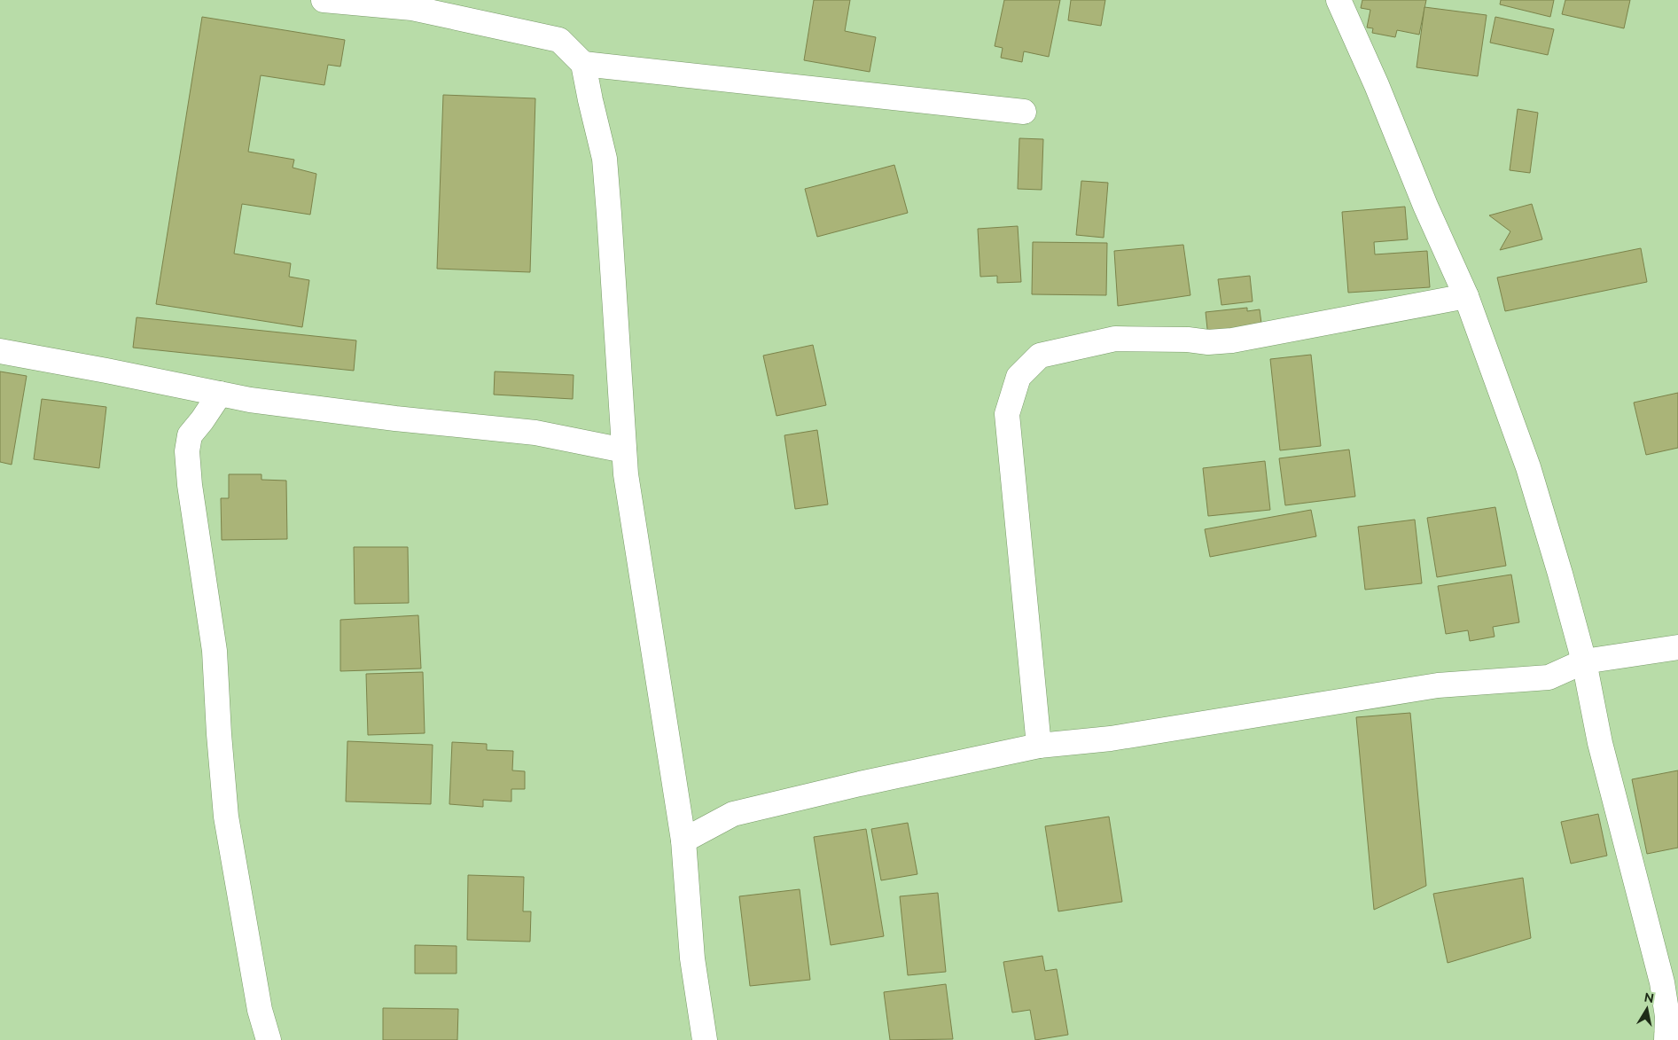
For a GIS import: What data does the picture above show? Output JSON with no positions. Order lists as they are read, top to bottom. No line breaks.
{"north":"top"}
